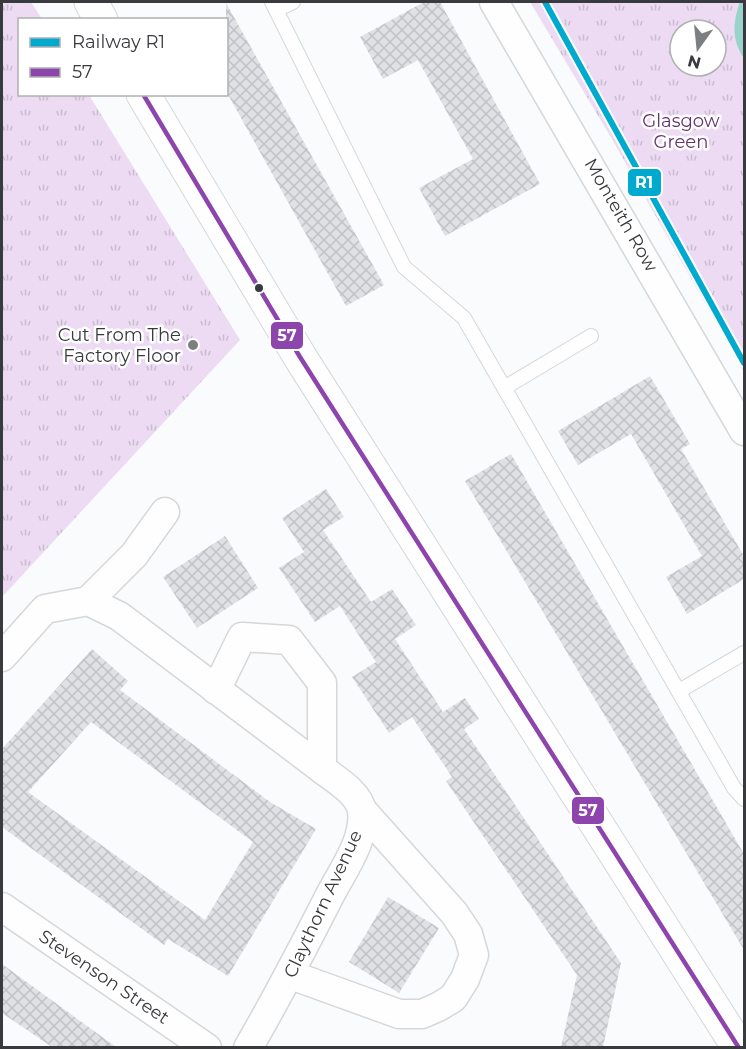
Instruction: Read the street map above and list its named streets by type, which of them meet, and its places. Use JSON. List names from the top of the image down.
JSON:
{
  "streets": {
    "street": ["Monteith Row", "Claythorn Avenue", "Stevenson Street"]
  },
  "parks": ["Glasgow Green"],
  "places": ["Cut From The Factory Floor"],
  "lines": ["rail line R1", "transit line 57"],
  "legend": ["Railway R1", "57"],
  "north": "bottom"
}
